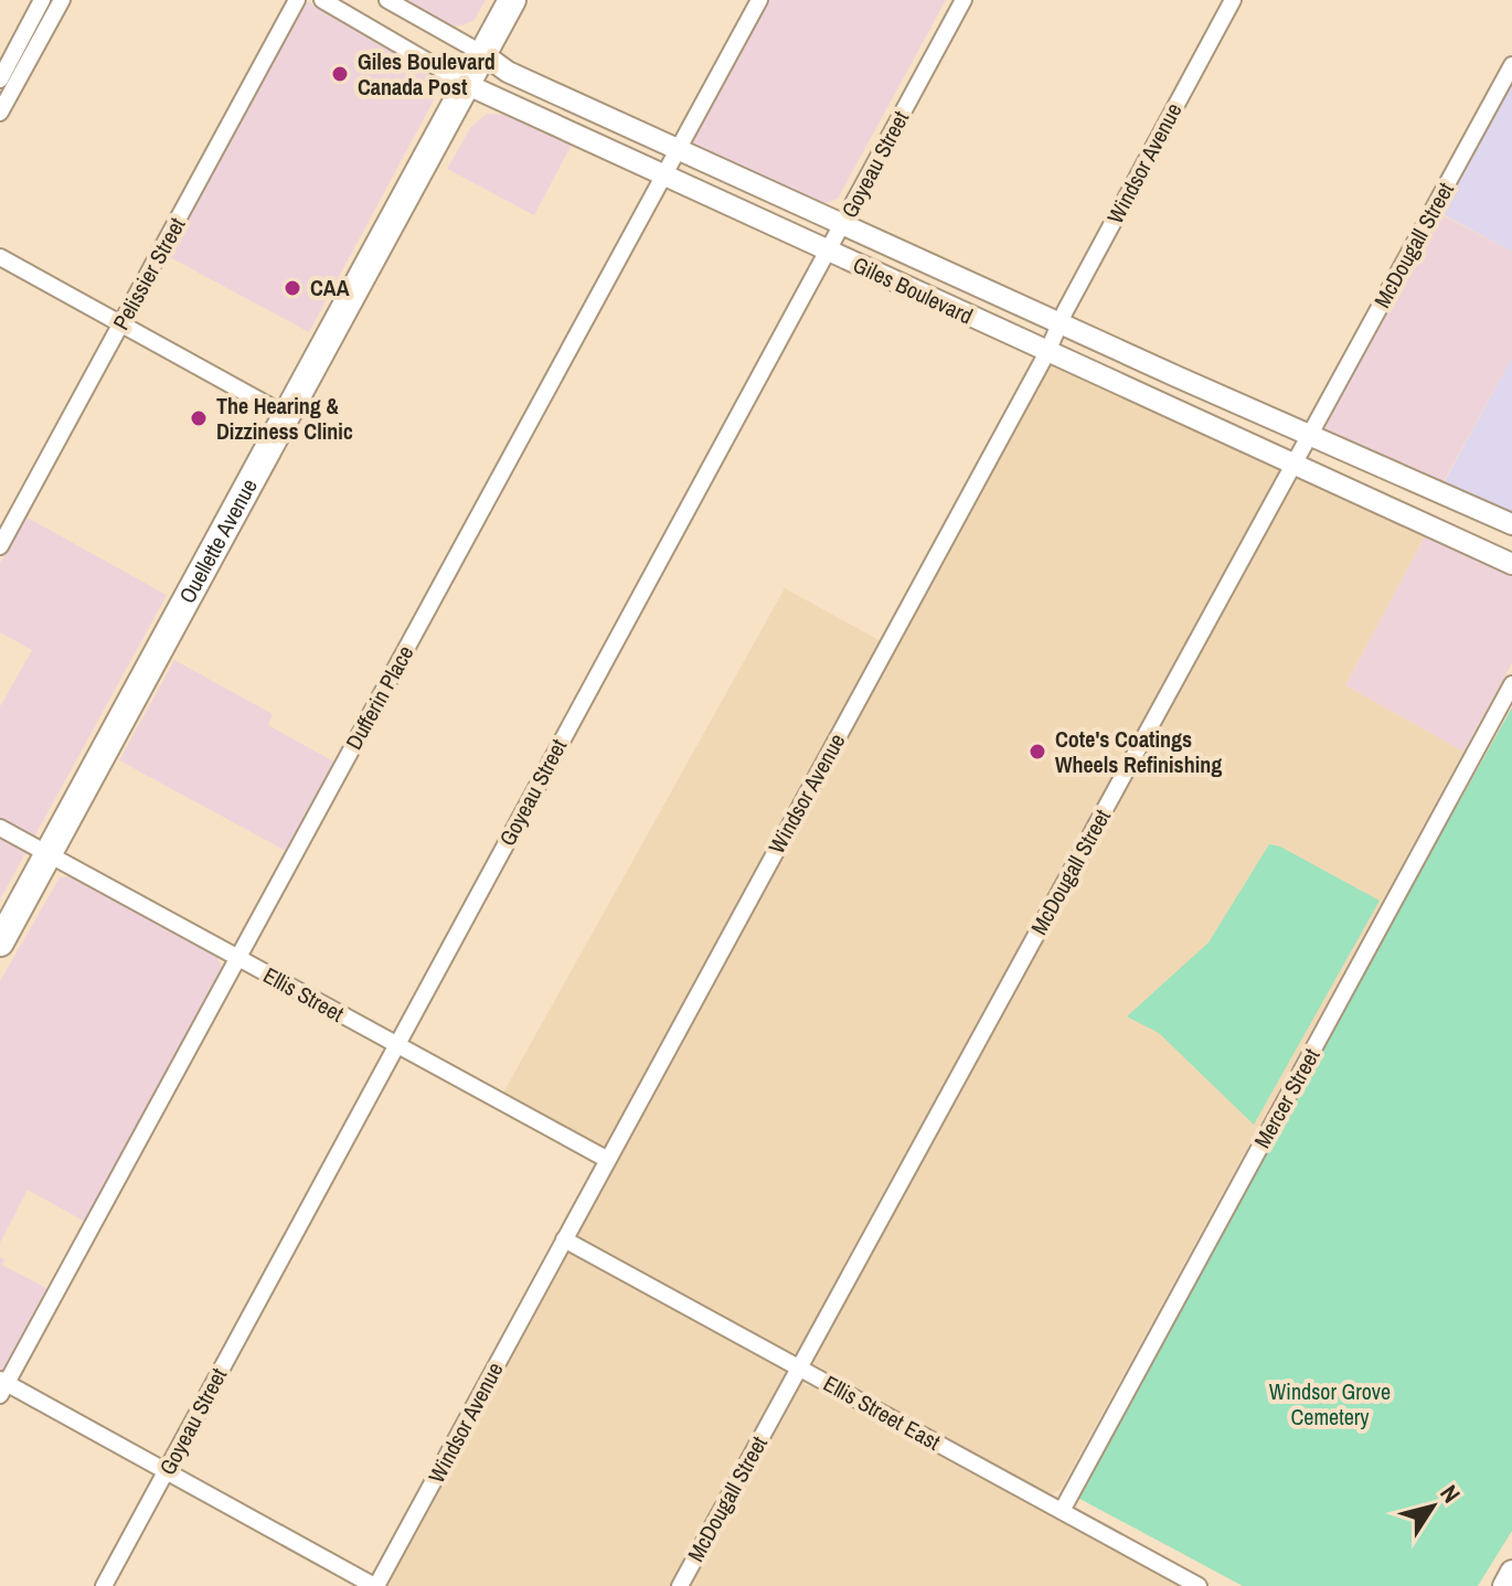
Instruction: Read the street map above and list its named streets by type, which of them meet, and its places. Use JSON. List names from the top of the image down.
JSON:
{
  "streets": {
    "main road": ["Ouellette Avenue"],
    "street": [
      "Windsor Avenue",
      "Goyeau Street",
      "McDougall Street",
      "Pelissier Street",
      "Giles Boulevard",
      "Dufferin Place",
      "Ellis Street",
      "Mercer Street",
      "Ellis Street East"
    ]
  },
  "crossings": [
    ["Windsor Avenue", "Giles Boulevard"],
    ["Windsor Avenue", "Ellis Street"],
    ["Windsor Avenue", "Ellis Street East"],
    ["Goyeau Street", "Giles Boulevard"],
    ["Goyeau Street", "Ellis Street"],
    ["McDougall Street", "Giles Boulevard"],
    ["McDougall Street", "Ellis Street East"],
    ["Giles Boulevard", "Ouellette Avenue"],
    ["Giles Boulevard", "Dufferin Place"],
    ["Ouellette Avenue", "Ellis Street"],
    ["Dufferin Place", "Ellis Street"],
    ["Mercer Street", "Ellis Street East"]
  ],
  "parks": ["Windsor Grove Cemetery"],
  "places": [
    "Giles Boulevard Canada Post",
    "CAA",
    "The Hearing & Dizziness Clinic",
    "Cote's Coatings Wheels Refinishing"
  ],
  "north": "top right"
}
